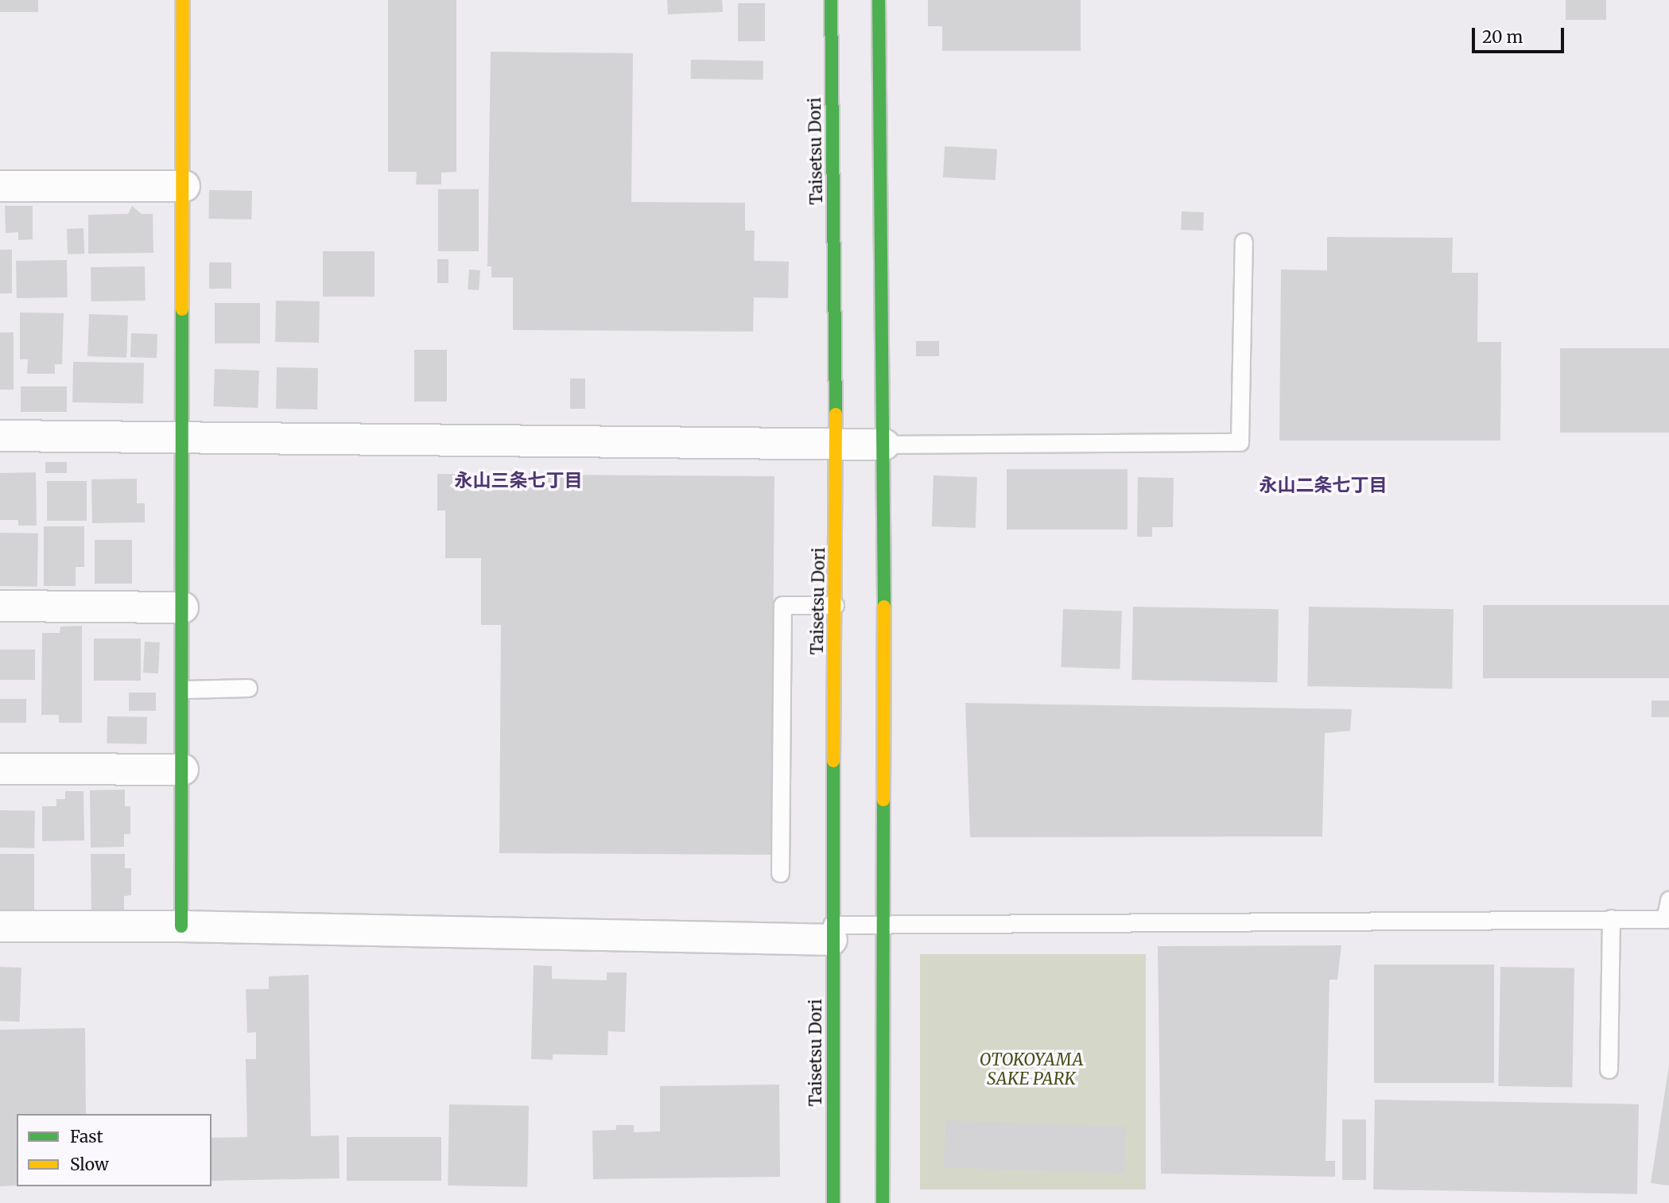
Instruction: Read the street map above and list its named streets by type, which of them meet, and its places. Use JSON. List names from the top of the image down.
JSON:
{
  "streets": {
    "main road": ["Taisetsu Dori"]
  },
  "districts": ["永山三条七丁目", "永山二条七丁目"],
  "parks": ["OTOKOYAMA SAKE PARK"],
  "legend": ["Fast", "Slow"],
  "scale_bar": "20 m"
}
